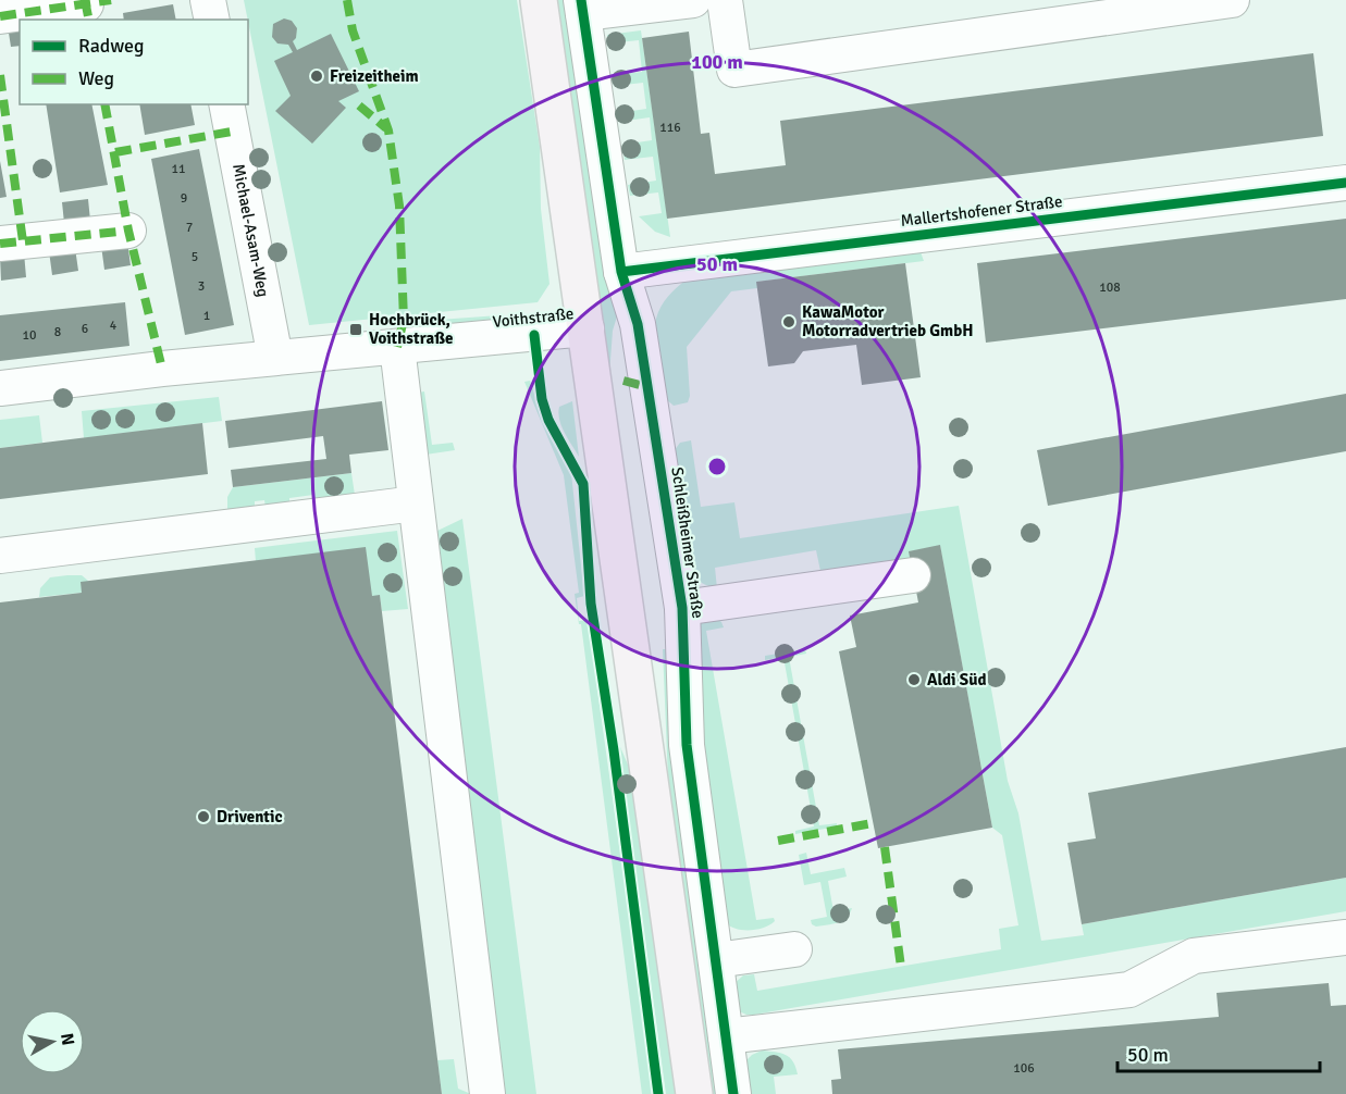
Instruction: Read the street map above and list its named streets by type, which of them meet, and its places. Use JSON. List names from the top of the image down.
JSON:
{
  "streets": {
    "street": [
      "Mallertshofener Straße",
      "Michael-Asam-Weg",
      "Voithstraße",
      "Schleißheimer Straße"
    ]
  },
  "crossings": [
    ["Mallertshofener Straße", "Schleißheimer Straße"],
    ["Michael-Asam-Weg", "Voithstraße"]
  ],
  "places": {
    "other": [
      "Freizeitheim",
      "KawaMotor Motorradvertrieb GmbH",
      "Aldi Süd",
      "Driventic"
    ],
    "transit": ["Hochbrück, Voithstraße"]
  },
  "house_numbers": [
    "116",
    "11",
    "9",
    "7",
    "5",
    "3",
    "108",
    "1",
    "4",
    "6",
    "8",
    "10",
    "106"
  ],
  "legend": ["Radweg", "Weg"],
  "scale_bar": "50 m",
  "north": "right",
  "rings": ["100 m", "50 m"]
}
